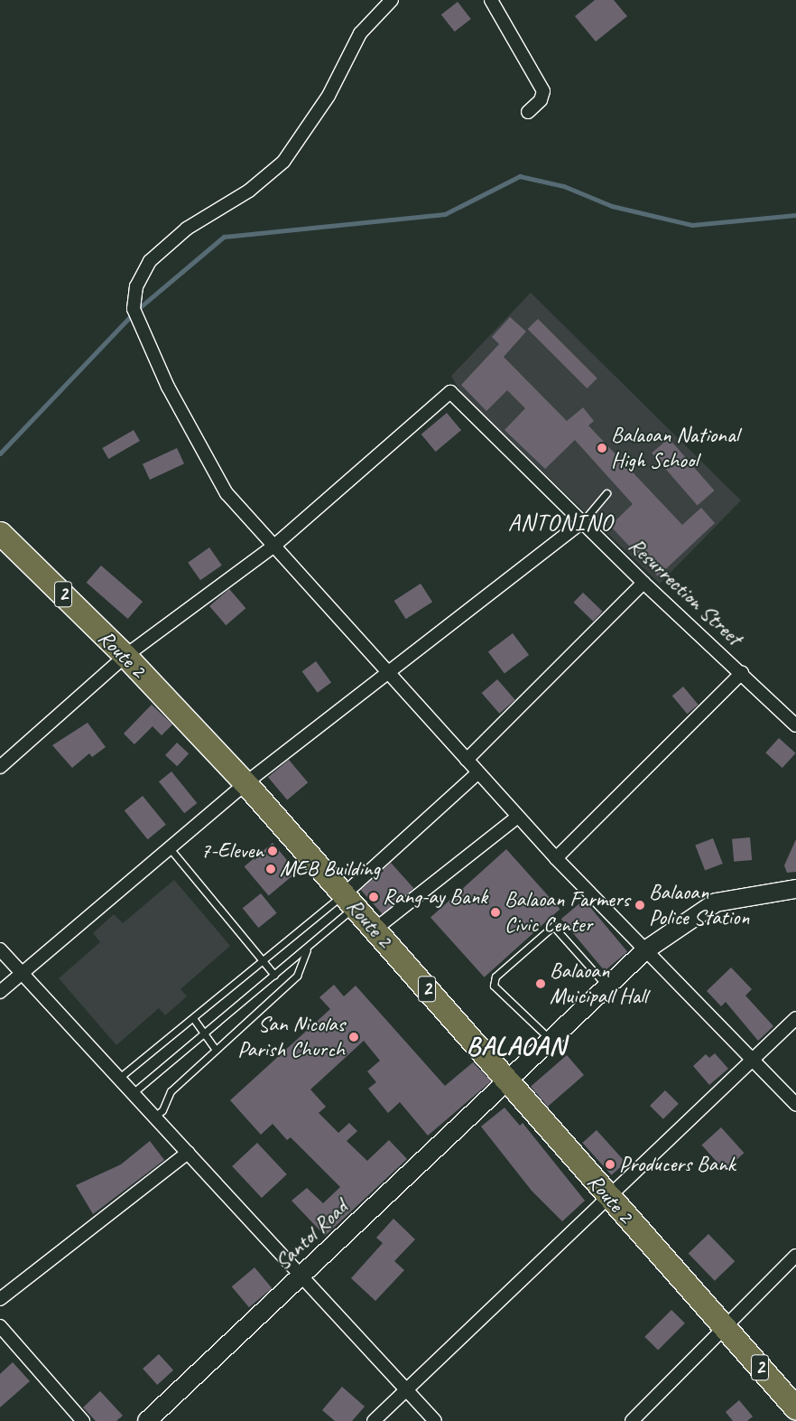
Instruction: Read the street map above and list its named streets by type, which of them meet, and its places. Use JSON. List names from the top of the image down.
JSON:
{
  "streets": {
    "highway": ["2", "Route 2"],
    "main road": ["Santol Road"],
    "street": ["Resurrection Street"]
  },
  "crossings": [
    ["2", "Route 2"],
    ["Route 2", "Santol Road"]
  ],
  "districts": ["ANTONINO", "BALAOAN"],
  "places": [
    "Balaoan National High School",
    "7-Eleven",
    "MEB Building",
    "Rang-ay Bank",
    "Balaoan Police Station",
    "Balaoan Farmers Civic Center",
    "Balaoan Muicipall Hall",
    "San Nicolas Parish Church",
    "Producers Bank"
  ]
}
